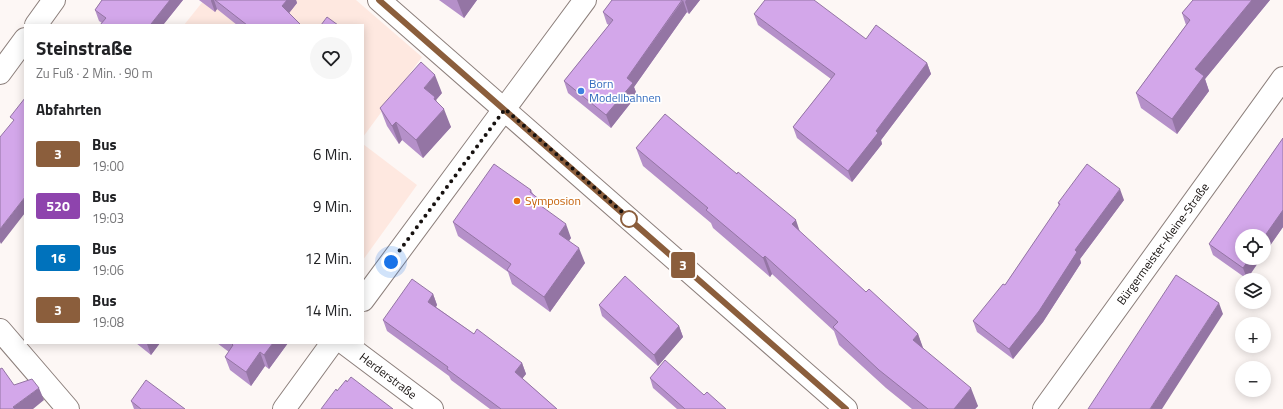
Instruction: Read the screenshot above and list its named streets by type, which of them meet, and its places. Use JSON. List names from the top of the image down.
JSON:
{
  "streets": {
    "street": ["Bürgermeister-Kleine-Straße", "Herderstraße"]
  },
  "places": ["Born Modellbahnen", "Symposion"],
  "lines": ["bus line 3"],
  "page": {
    "on_map": "3",
    "heading": [
      ["Steinstraße", "Zu Fuß · 2 Min. · 90 m"],
      "Abfahrten"
    ],
    "list": [
      {
        "mark": "3",
        "name": "Bus",
        "note": "19:00",
        "value": "6 Min."
      },
      {
        "mark": "520",
        "name": "Bus",
        "note": "19:03",
        "value": "9 Min."
      },
      {
        "mark": "16",
        "name": "Bus",
        "note": "19:06",
        "value": "12 Min."
      },
      {
        "mark": "3",
        "name": "Bus",
        "note": "19:08",
        "value": "14 Min."
      }
    ],
    "map_buttons": ["+", "−"]
  }
}
